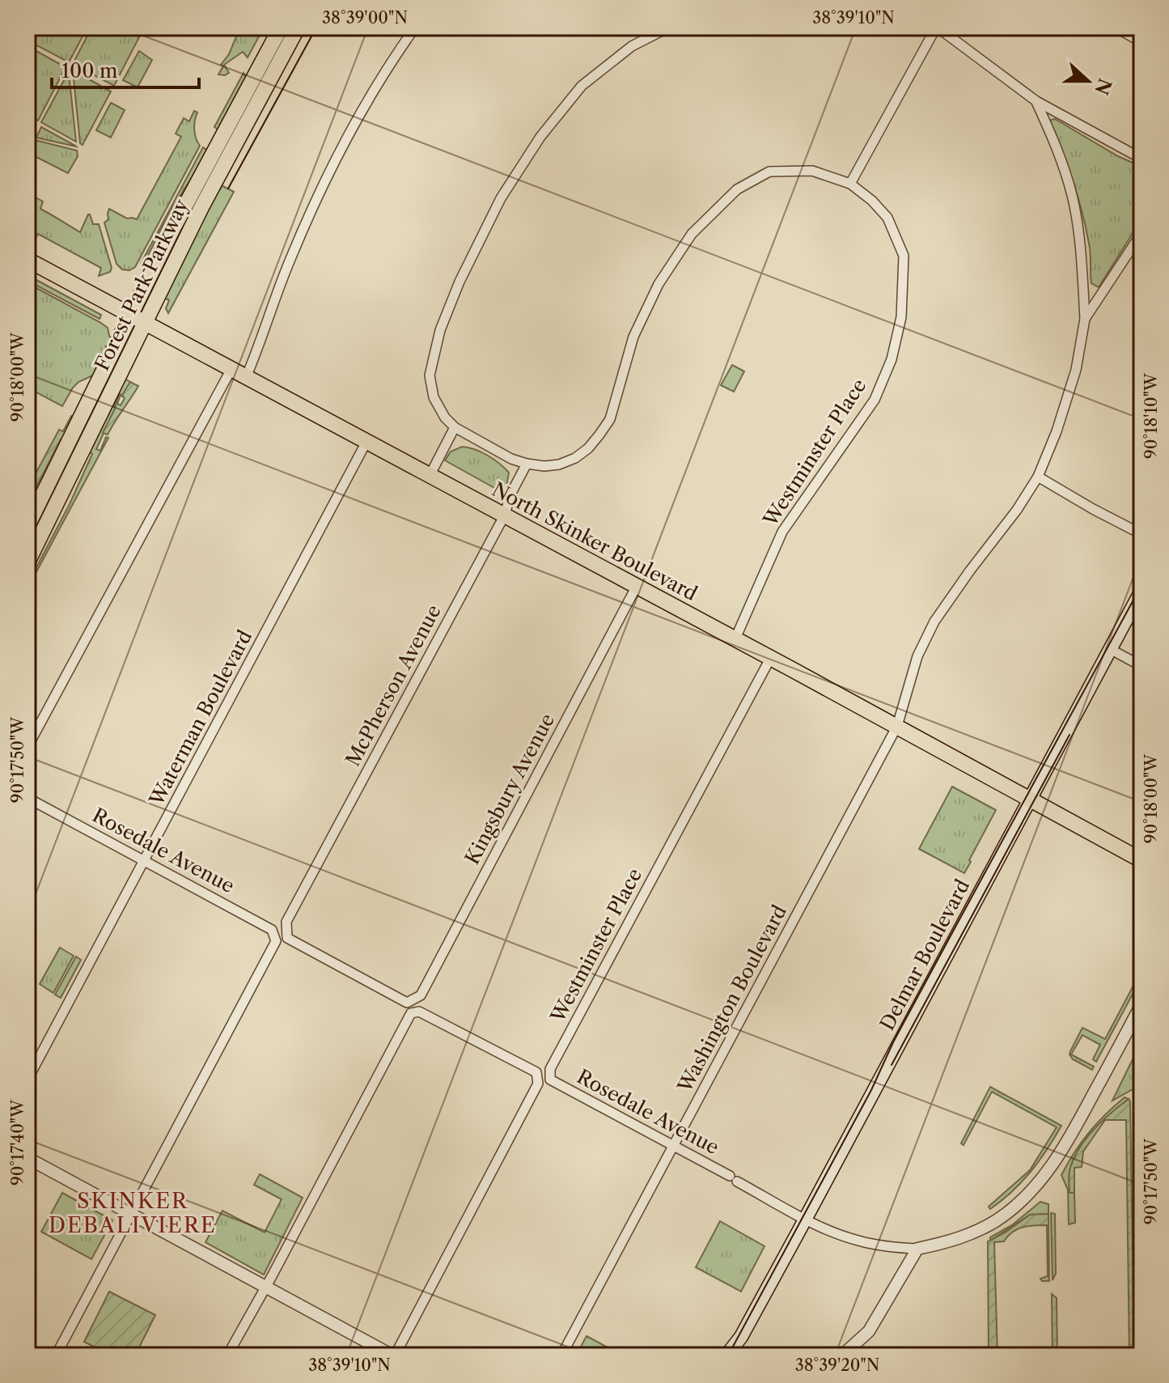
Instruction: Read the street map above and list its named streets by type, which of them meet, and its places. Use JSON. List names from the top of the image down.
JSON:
{
  "streets": {
    "main road": ["Forest Park Parkway", "North Skinker Boulevard", "Delmar Boulevard"],
    "street": [
      "Westminster Place",
      "McPherson Avenue",
      "Waterman Boulevard",
      "Kingsbury Avenue",
      "Rosedale Avenue",
      "Washington Boulevard"
    ]
  },
  "crossings": [
    ["Forest Park Parkway", "North Skinker Boulevard"],
    ["Westminster Place", "North Skinker Boulevard"],
    ["Westminster Place", "Rosedale Avenue"],
    ["North Skinker Boulevard", "McPherson Avenue"],
    ["North Skinker Boulevard", "Waterman Boulevard"],
    ["North Skinker Boulevard", "Kingsbury Avenue"],
    ["North Skinker Boulevard", "Delmar Boulevard"],
    ["North Skinker Boulevard", "Washington Boulevard"],
    ["McPherson Avenue", "Kingsbury Avenue"],
    ["Waterman Boulevard", "Rosedale Avenue"],
    ["Rosedale Avenue", "Delmar Boulevard"],
    ["Rosedale Avenue", "Washington Boulevard"]
  ],
  "districts": ["SKINKER DEBALIVIERE"],
  "scale_bar": "100 m",
  "north": "right",
  "coordinates": [
    "38°39'00\"N",
    "38°39'10\"N",
    "90°18'00\"W",
    "90°18'10\"W",
    "90°17'50\"W",
    "90°17'40\"W",
    "38°39'20\"N"
  ]
}
